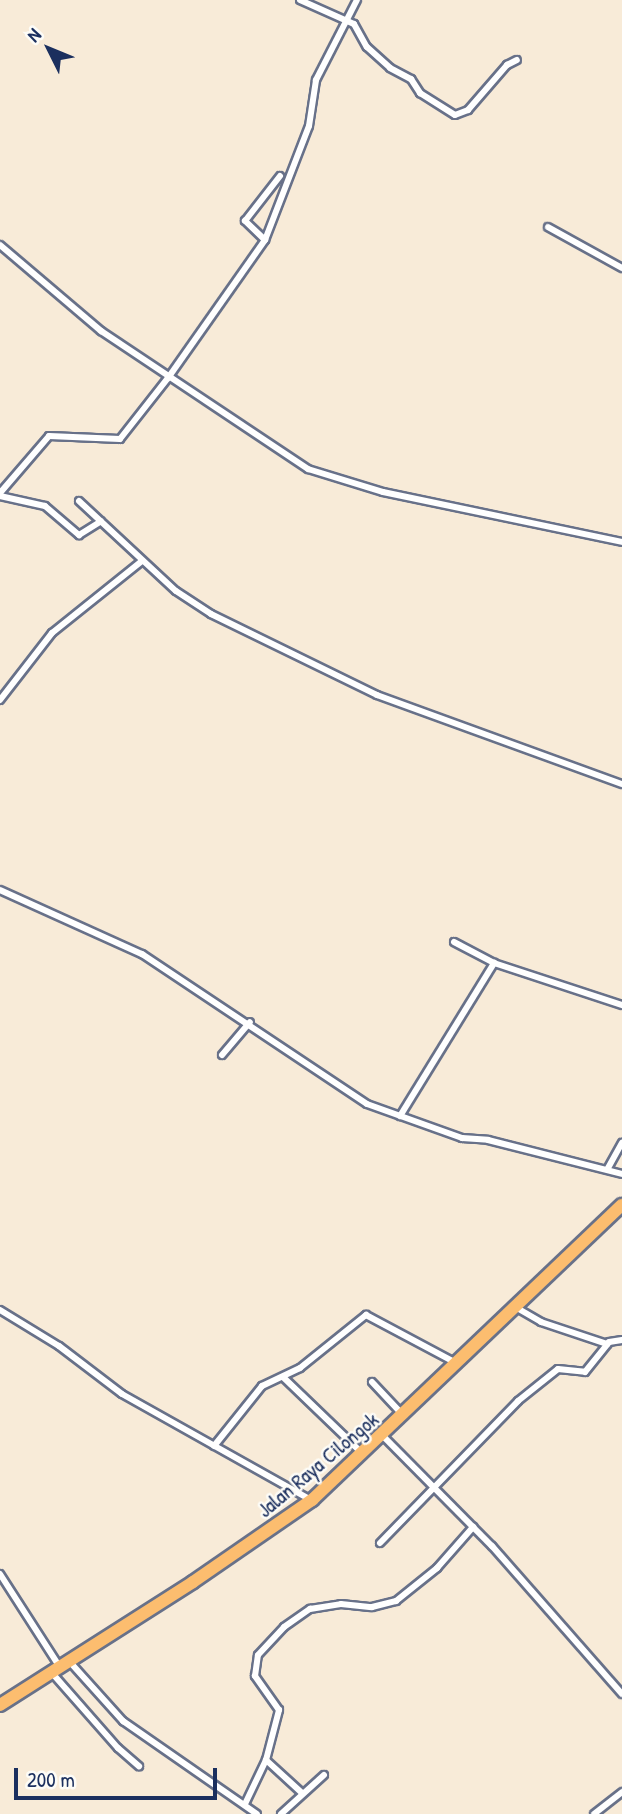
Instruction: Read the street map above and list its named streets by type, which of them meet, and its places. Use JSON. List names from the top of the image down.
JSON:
{
  "streets": {
    "highway": ["Jalan Raya Cilongok"]
  },
  "scale_bar": "200 m",
  "north": "top left"
}
